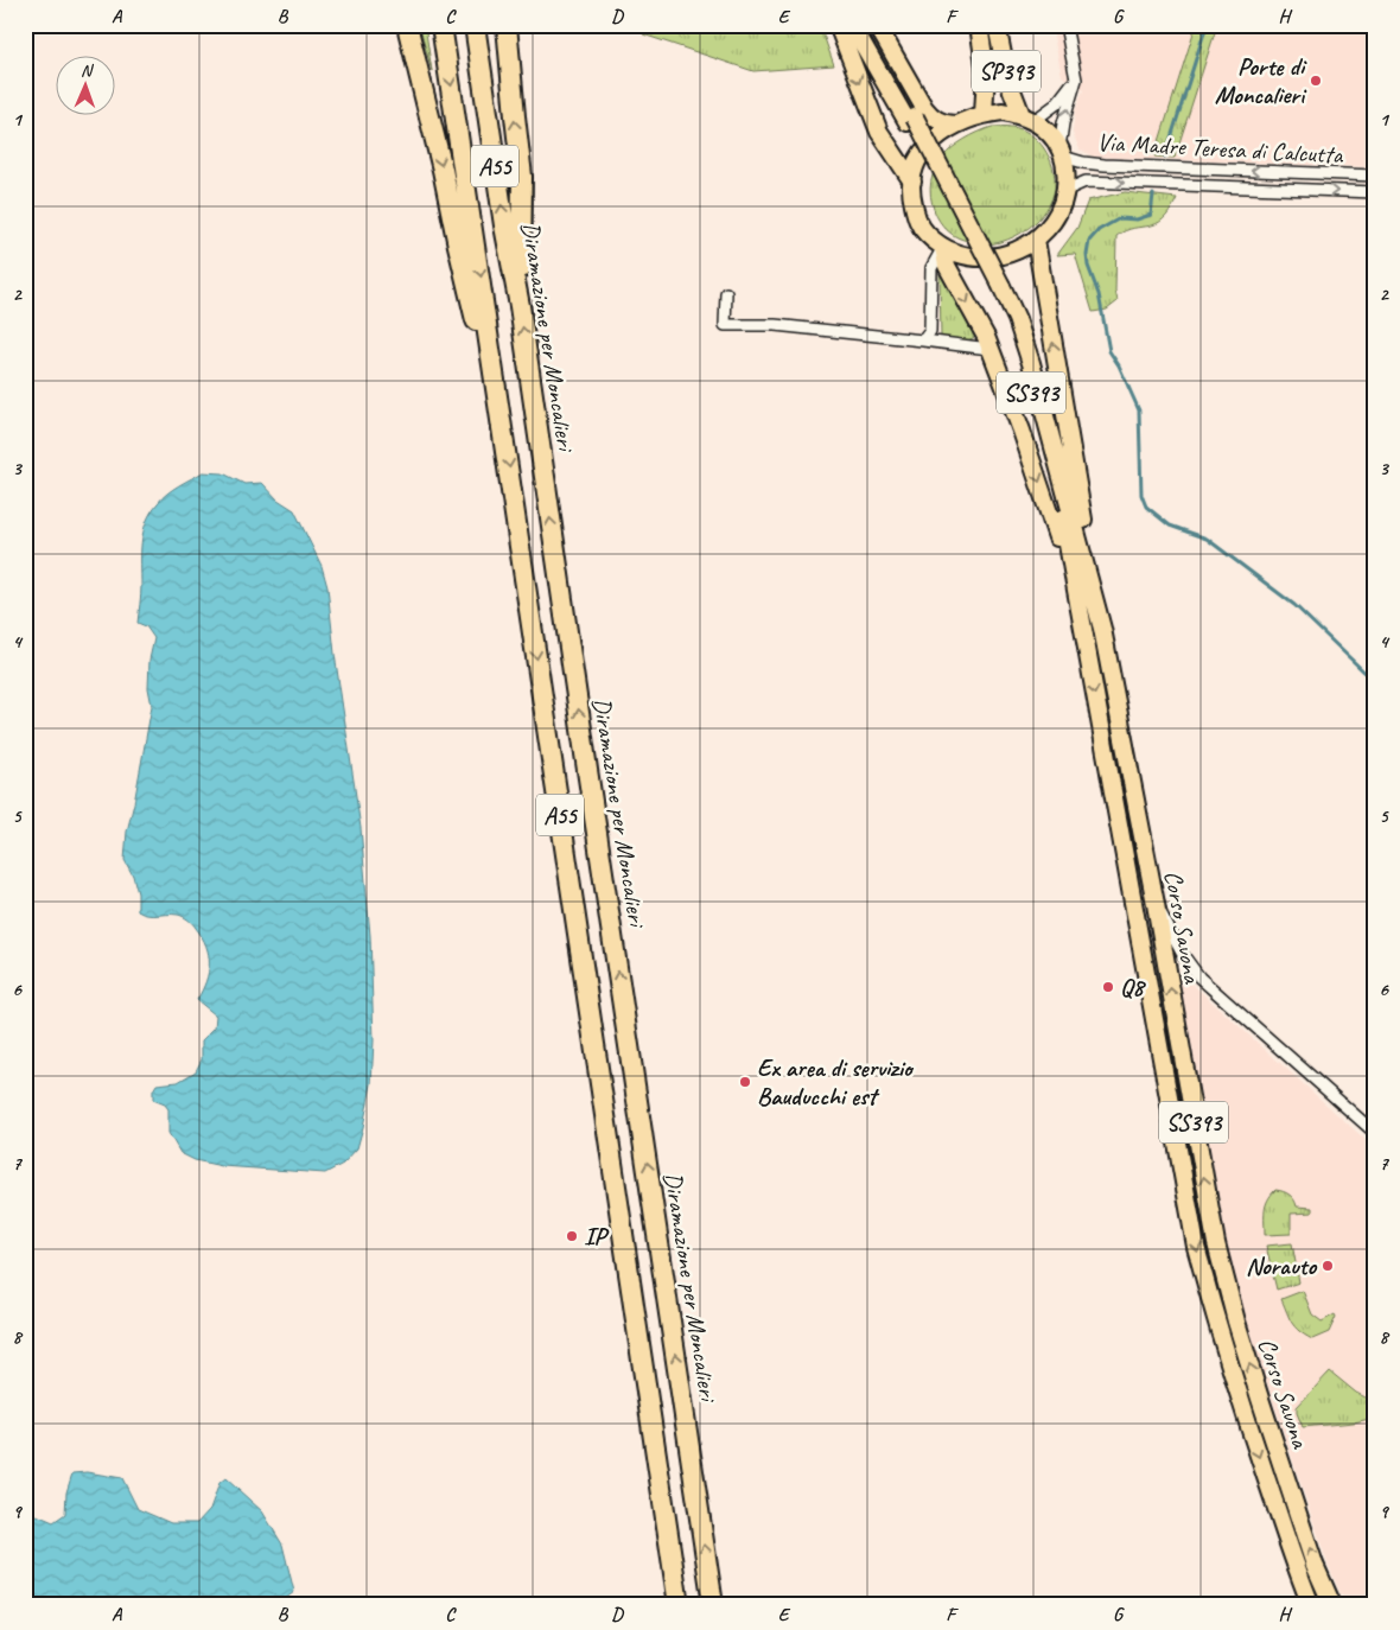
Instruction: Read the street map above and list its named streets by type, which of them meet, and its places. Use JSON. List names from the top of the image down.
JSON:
{
  "streets": {
    "highway": ["A55", "Diramazione per Moncalieri"],
    "main road": ["SP393", "SS393", "Corso Savona"],
    "street": ["Via Madre Teresa di Calcutta"]
  },
  "crossings": [
    ["SP393", "Via Madre Teresa di Calcutta"]
  ],
  "places": [
    "Porte di Moncalieri",
    "Q8",
    "Ex area di servizio Bauducchi est",
    "IP",
    "Norauto"
  ],
  "north": "top",
  "grid": {
    "columns": [
      "A",
      "B",
      "C",
      "D",
      "E",
      "F",
      "G",
      "H"
    ],
    "rows": [
      "1",
      "2",
      "3",
      "4",
      "5",
      "6",
      "7",
      "8",
      "9"
    ]
  }
}
